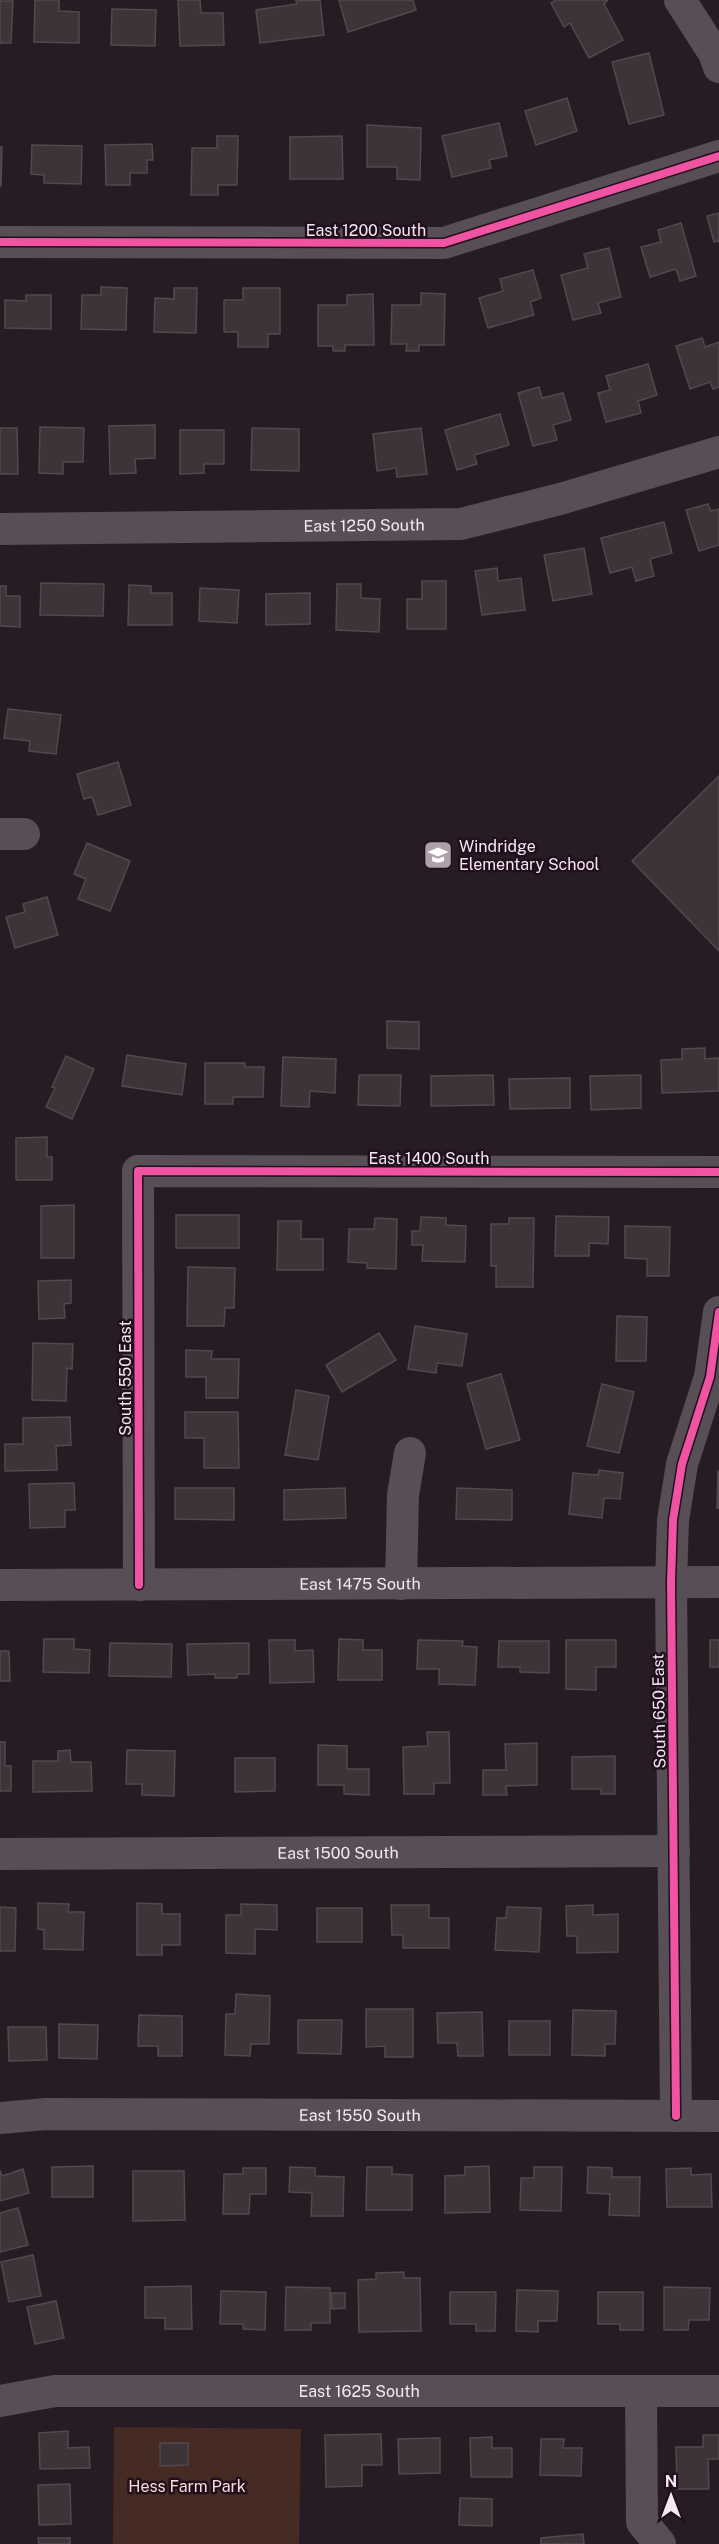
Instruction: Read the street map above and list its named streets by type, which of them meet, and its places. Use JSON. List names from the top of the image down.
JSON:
{
  "streets": {
    "street": [
      "East 1200 South",
      "East 1250 South",
      "East 1400 South",
      "South 550 East",
      "East 1475 South",
      "South 650 East",
      "East 1500 South",
      "East 1550 South",
      "East 1625 South"
    ]
  },
  "crossings": [
    ["East 1400 South", "South 550 East"],
    ["South 550 East", "East 1475 South"],
    ["East 1475 South", "South 650 East"],
    ["South 650 East", "East 1500 South"],
    ["South 650 East", "East 1550 South"]
  ],
  "parks": ["Hess Farm Park"],
  "places": {
    "school or university": ["Windridge Elementary School"]
  },
  "north": "top"
}
